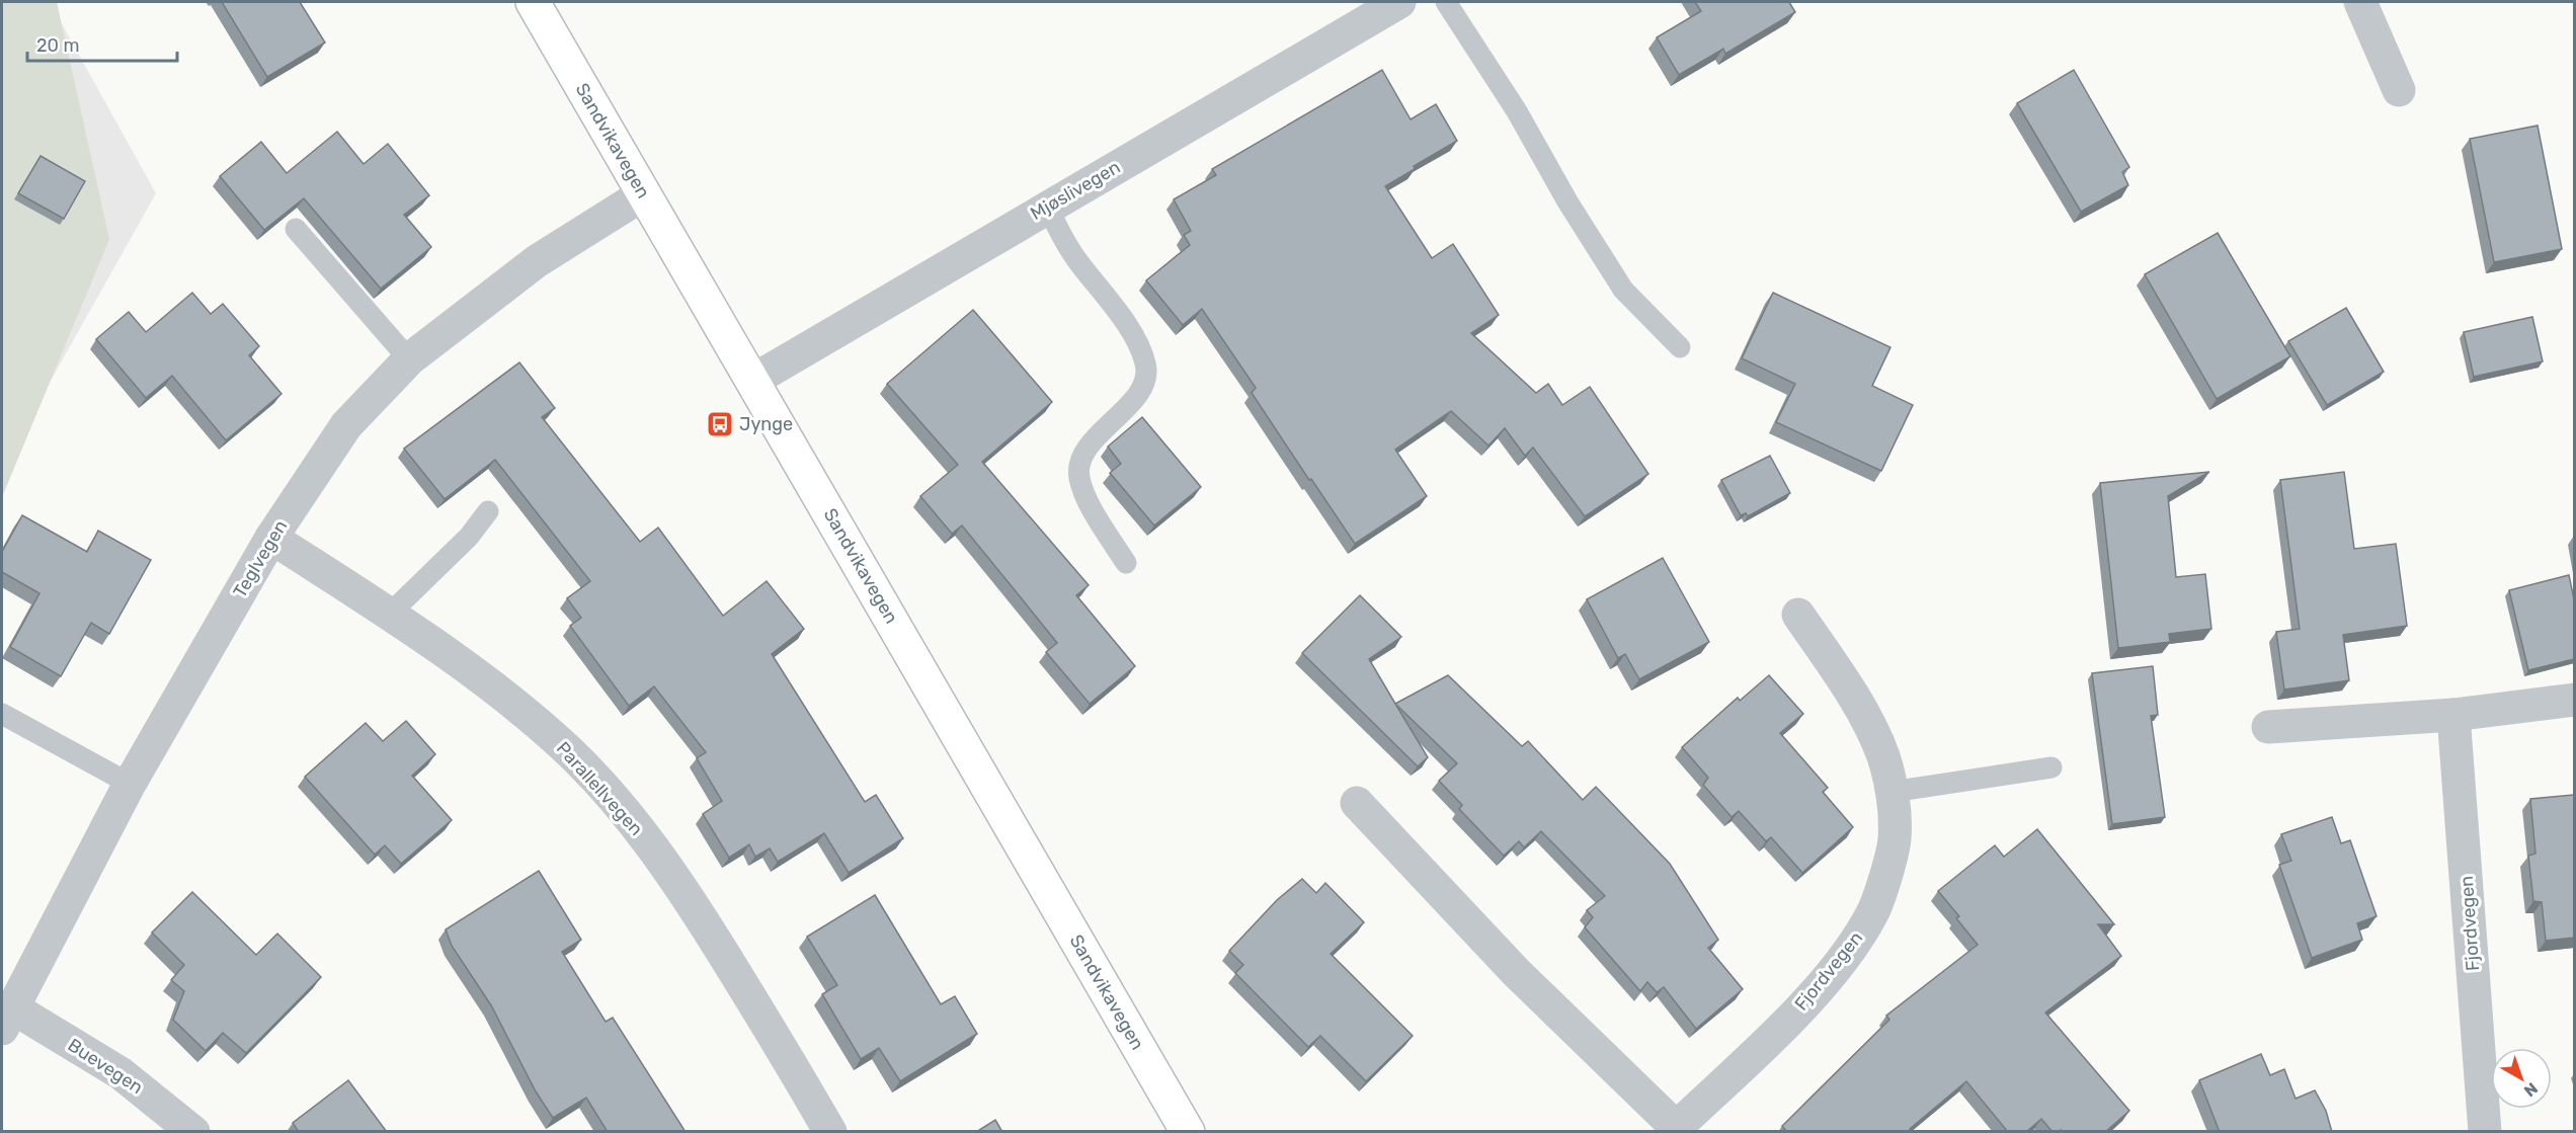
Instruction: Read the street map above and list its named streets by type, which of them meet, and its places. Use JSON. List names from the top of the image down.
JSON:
{
  "streets": {
    "main road": ["Sandvikavegen"],
    "street": [
      "Mjøslivegen",
      "Teglvegen",
      "Parallellvegen",
      "Fjordvegen",
      "Buevegen"
    ]
  },
  "crossings": [
    ["Sandvikavegen", "Mjøslivegen"],
    ["Sandvikavegen", "Teglvegen"],
    ["Teglvegen", "Parallellvegen"],
    ["Teglvegen", "Buevegen"]
  ],
  "places": {
    "bus stop": ["Jynge"]
  },
  "scale_bar": "20 m",
  "north": "bottom right"
}
